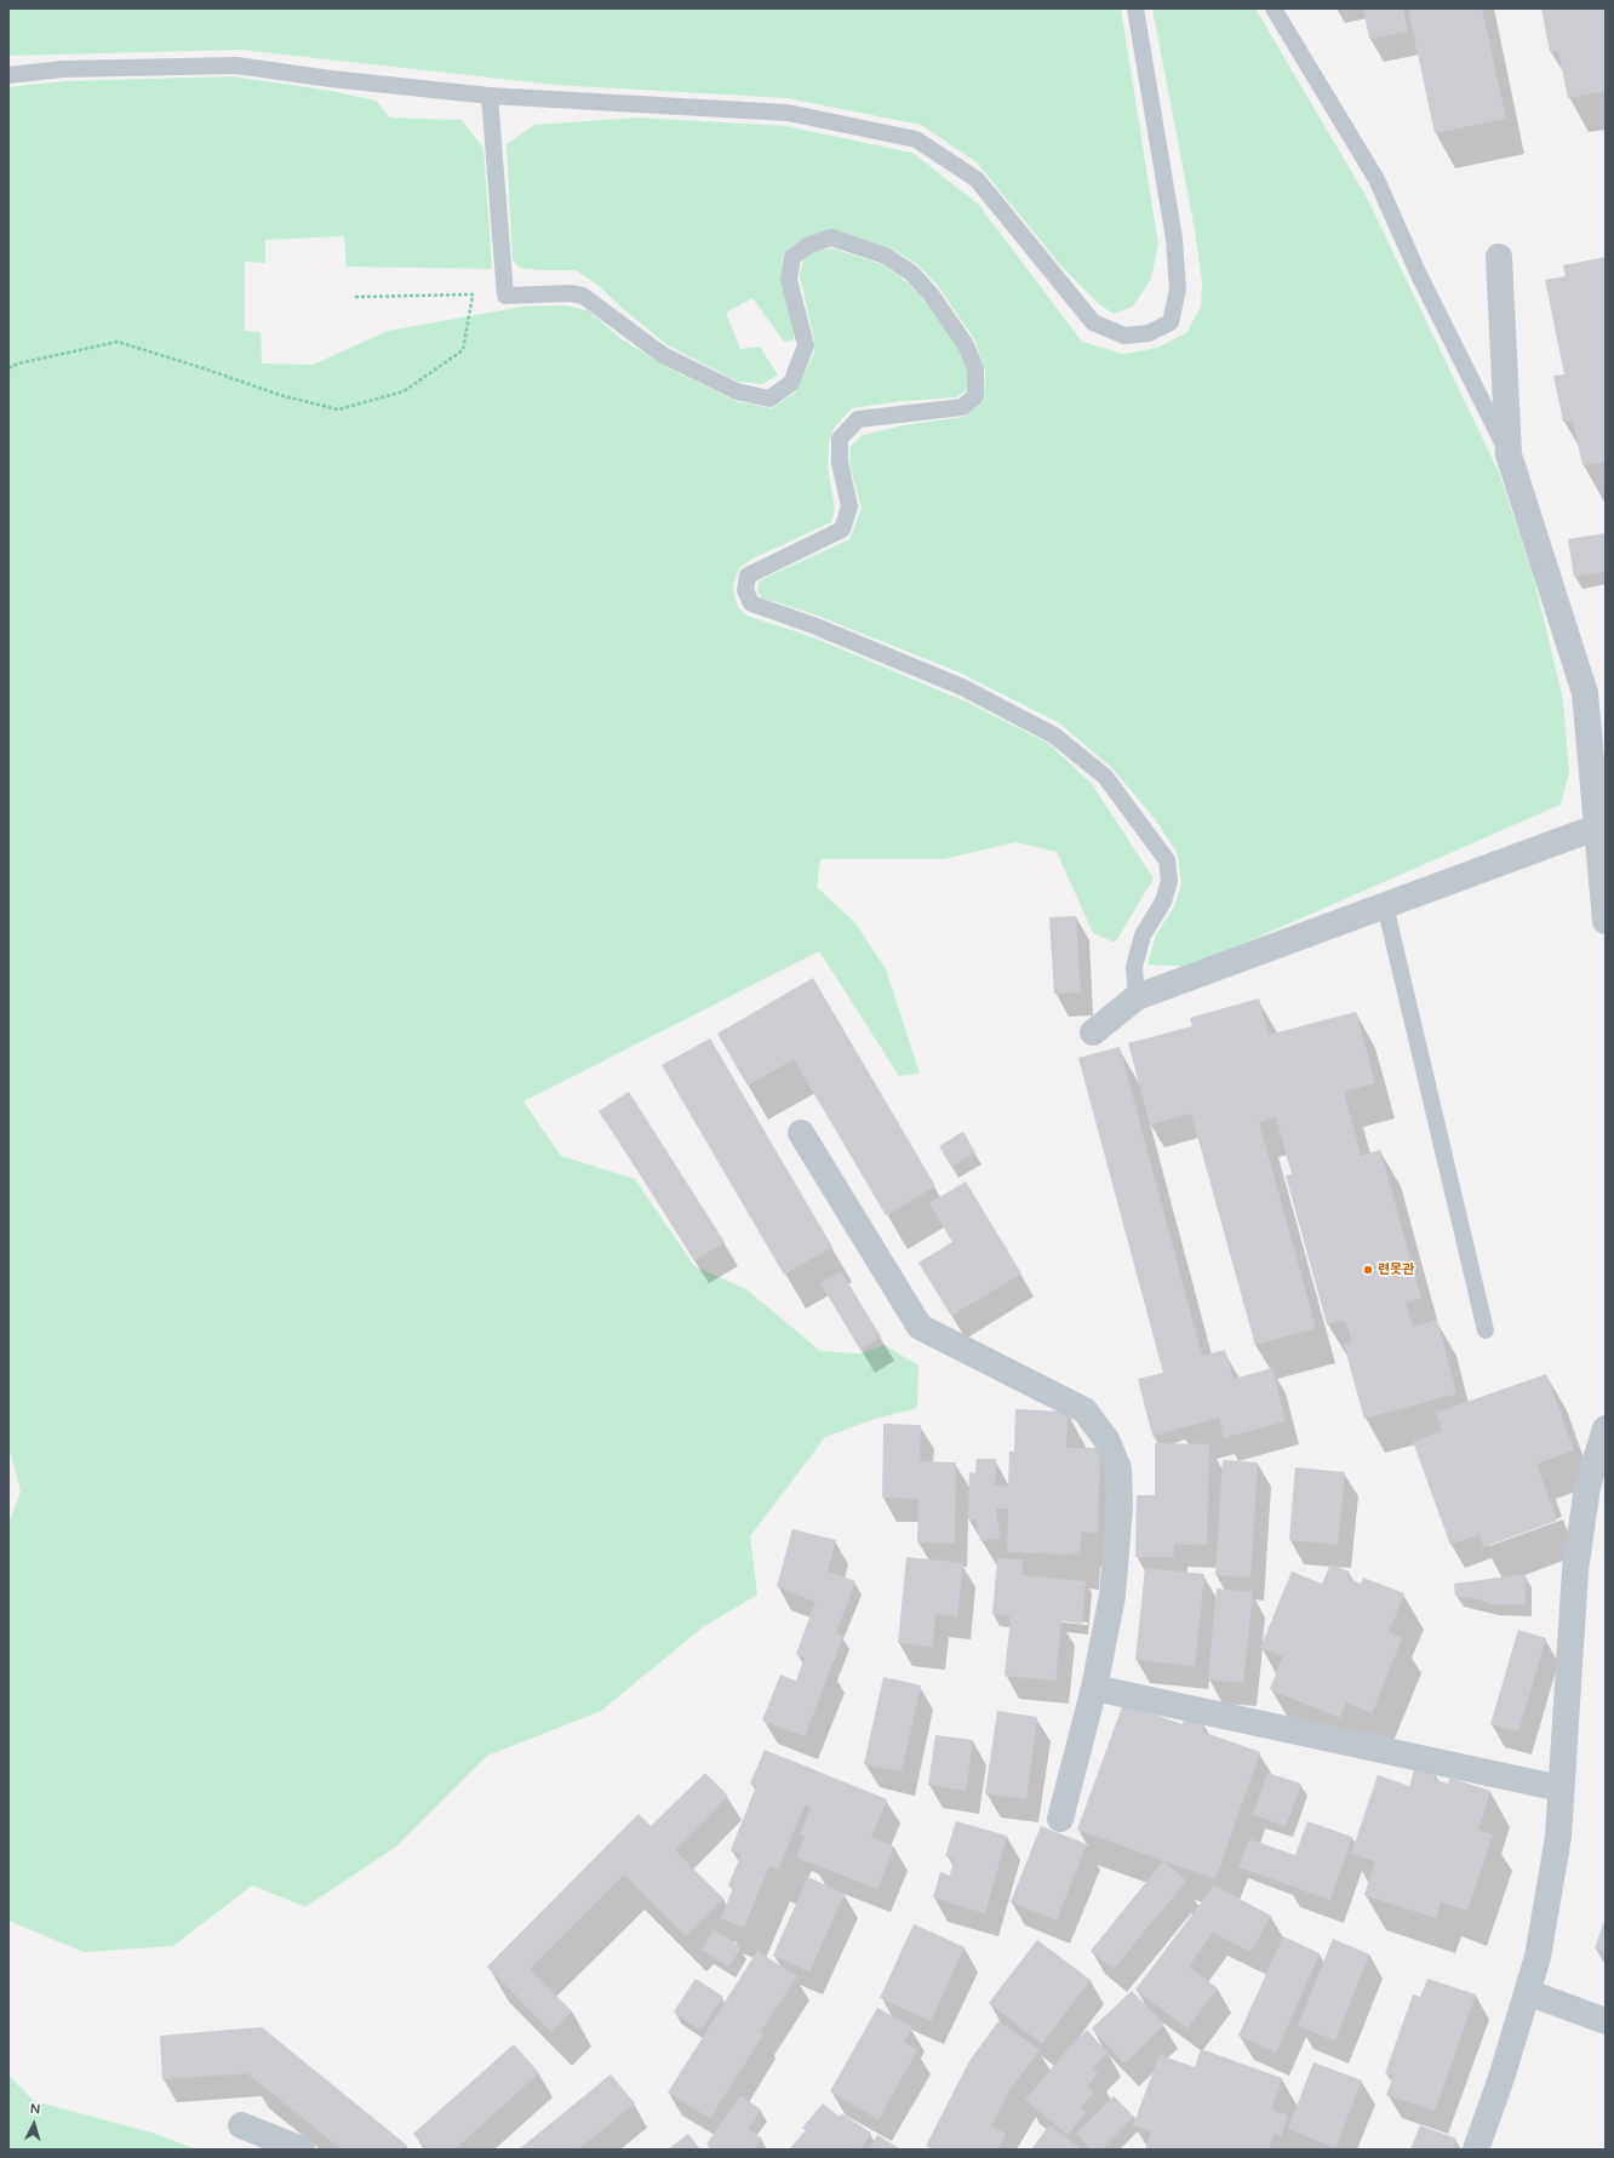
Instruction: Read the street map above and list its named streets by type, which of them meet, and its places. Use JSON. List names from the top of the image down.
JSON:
{
  "places": ["련못관"],
  "north": "top"
}
